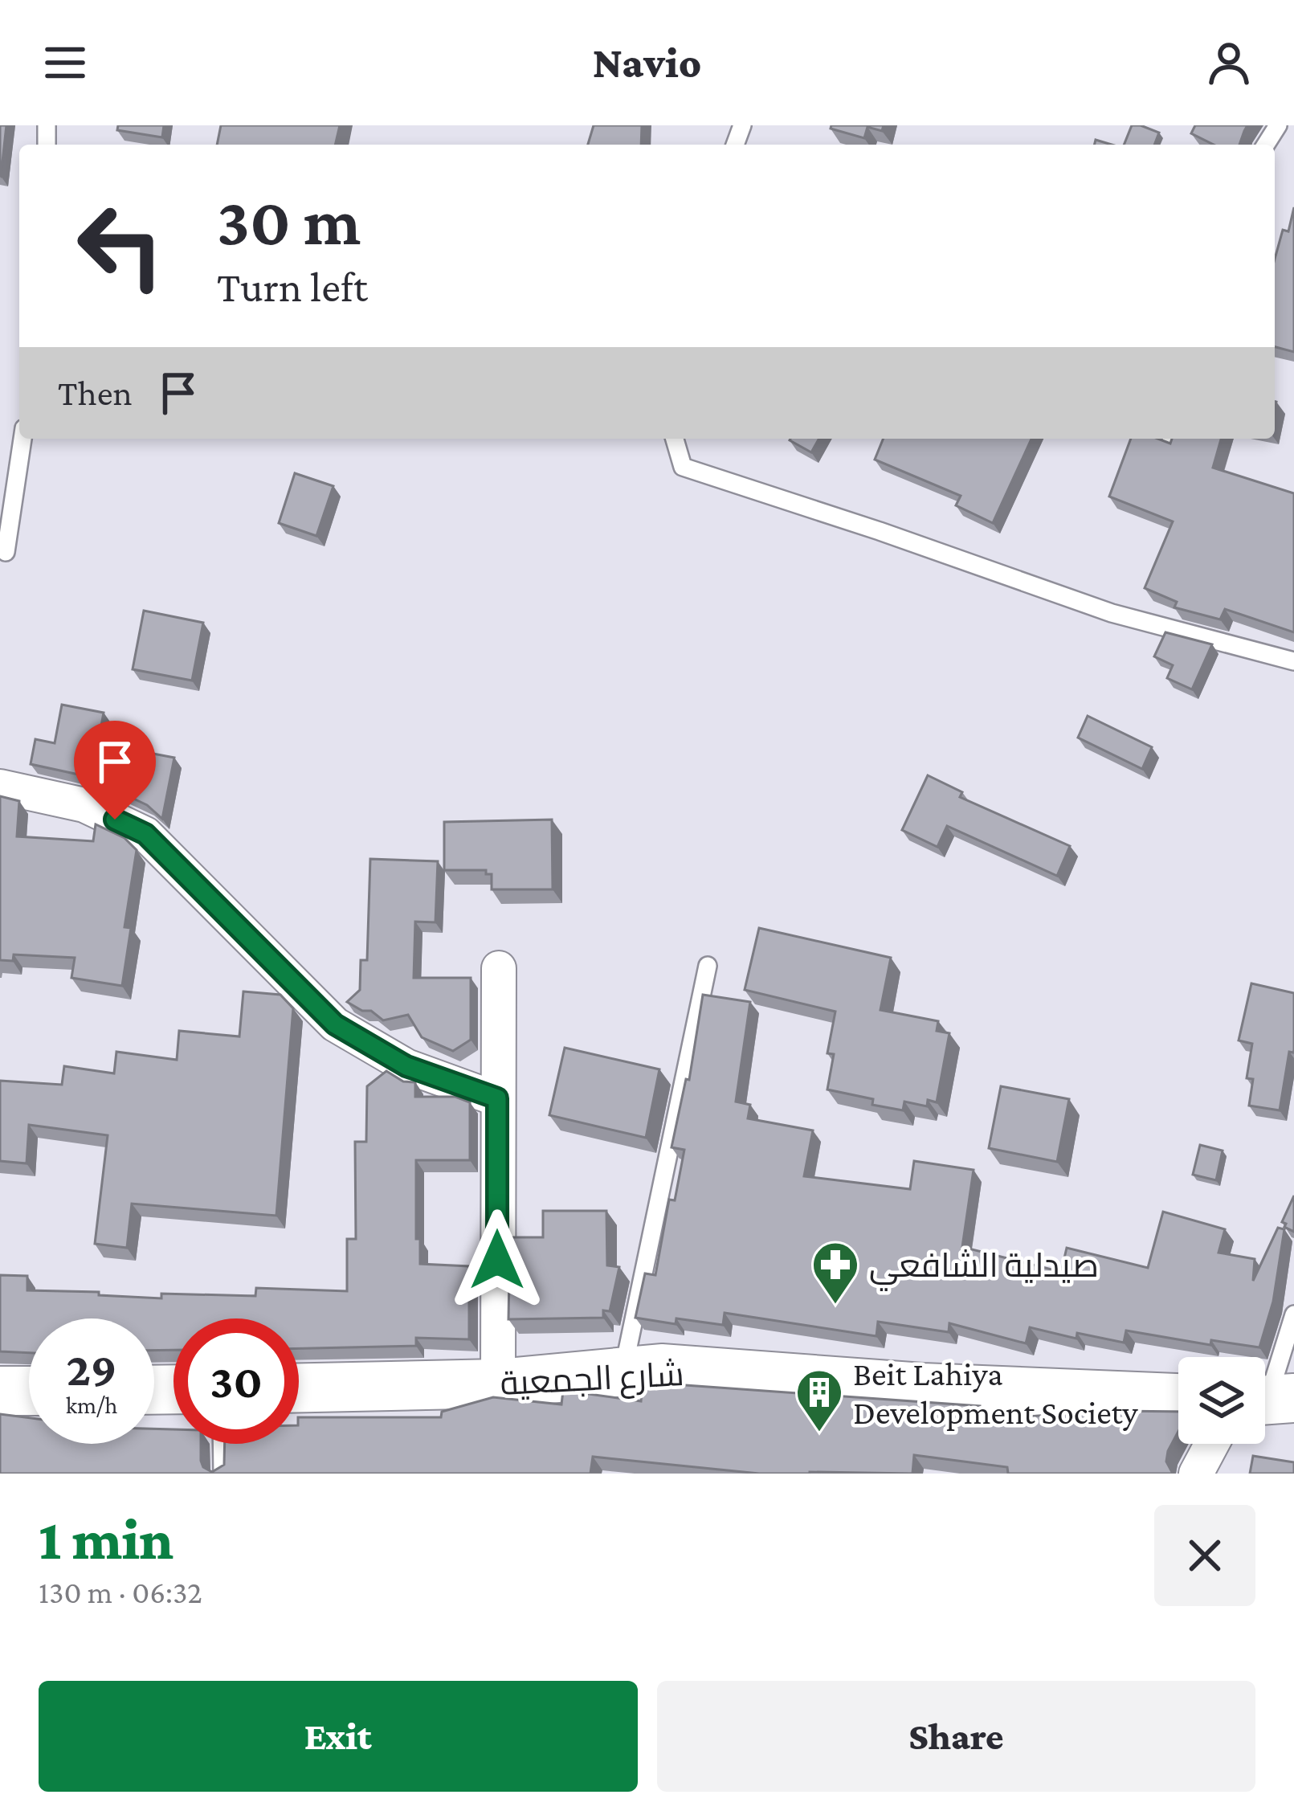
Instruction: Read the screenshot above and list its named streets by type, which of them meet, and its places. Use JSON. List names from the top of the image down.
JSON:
{
  "streets": {
    "street": ["شارع الجمعية"]
  },
  "places": {
    "pharmacy": ["صيدلية الشافعي"],
    "building": ["Beit Lahiya Development Society"]
  },
  "page": {
    "header": "Navio",
    "turn": ["30 m", "Turn left"],
    "then": "Then",
    "speed": "29 km/h",
    "limit": "30",
    "heading": ["1 min", "130 m · 06:32"],
    "buttons": ["Exit", "Share"]
  }
}
